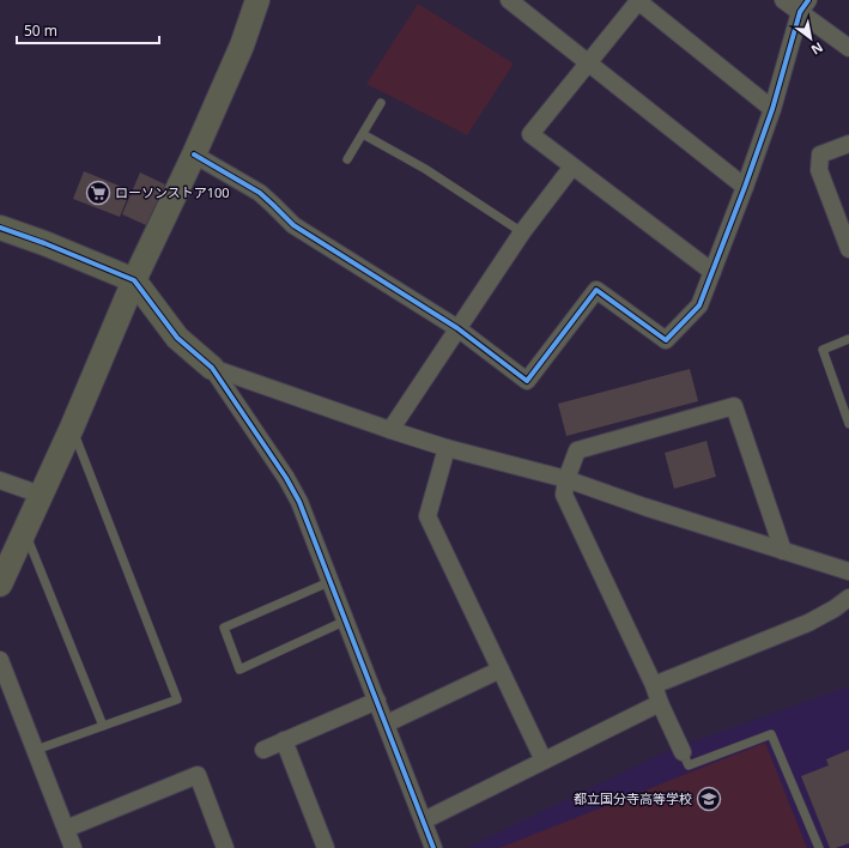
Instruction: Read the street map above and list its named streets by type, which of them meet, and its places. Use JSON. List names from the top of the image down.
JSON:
{
  "places": {
    "supermarket": ["ローソンストア100"],
    "school or university": ["都立国分寺高等学校"]
  },
  "scale_bar": "50 m",
  "north": "bottom right"
}
